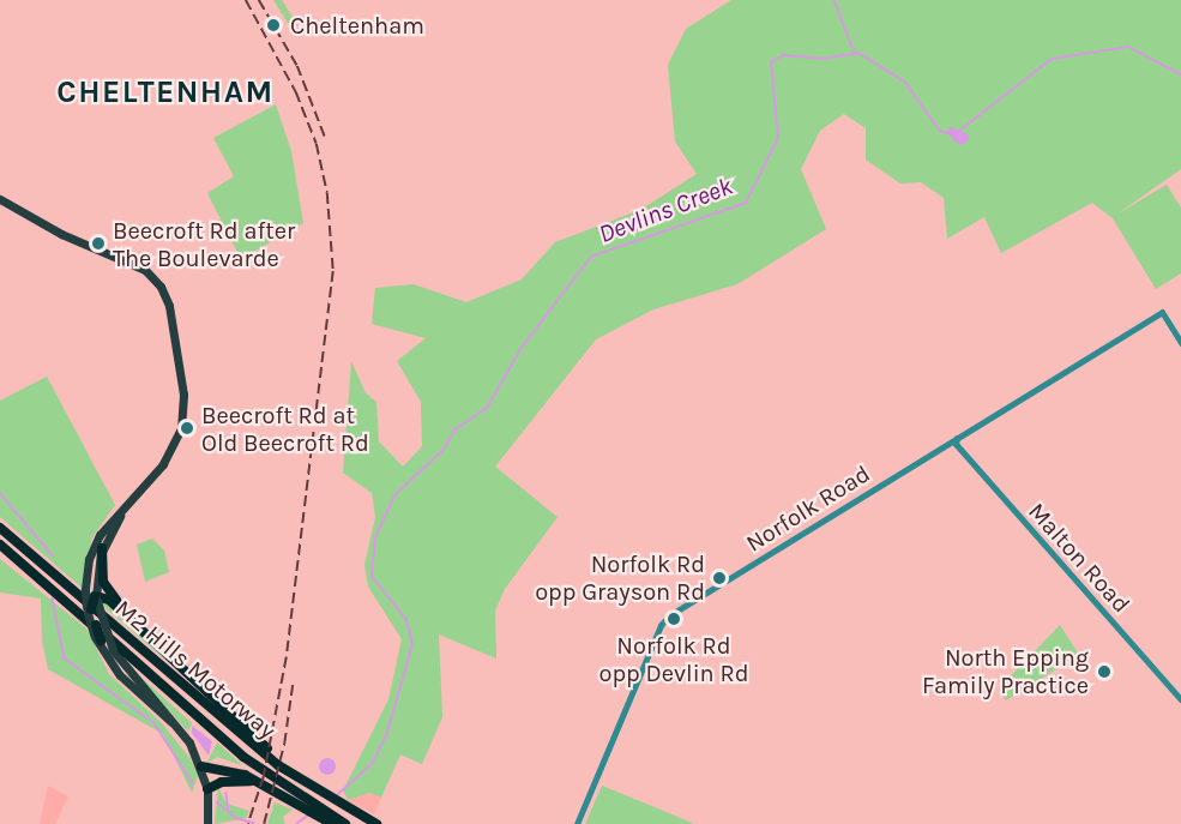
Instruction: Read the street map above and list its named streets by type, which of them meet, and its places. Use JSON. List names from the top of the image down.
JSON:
{
  "streets": {
    "highway": ["M2 Hills Motorway"],
    "street": ["Norfolk Road", "Malton Road"]
  },
  "crossings": [
    ["Norfolk Road", "Malton Road"]
  ],
  "districts": ["CHELTENHAM"],
  "water": ["Devlins Creek"],
  "places": [
    "Cheltenham",
    "Beecroft Rd after The Boulevarde",
    "Beecroft Rd at Old Beecroft Rd",
    "Norfolk Rd opp Grayson Rd",
    "Norfolk Rd opp Devlin Rd",
    "North Epping Family Practice"
  ]
}
